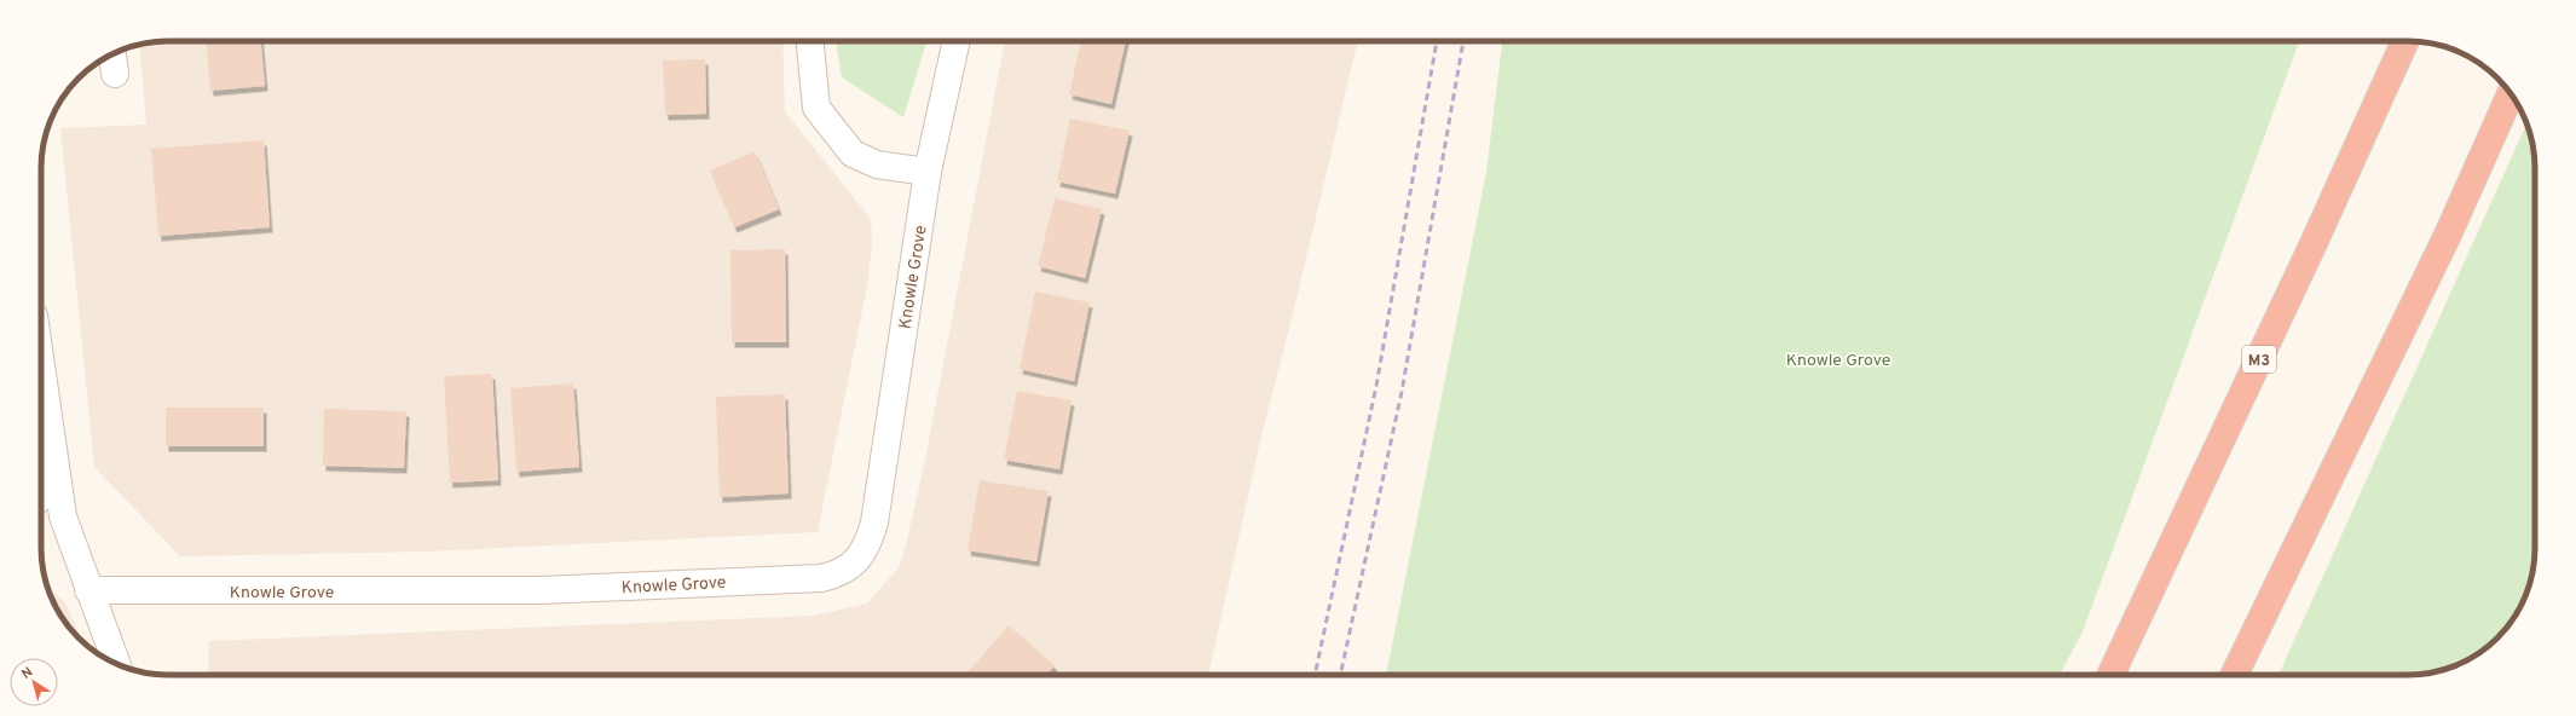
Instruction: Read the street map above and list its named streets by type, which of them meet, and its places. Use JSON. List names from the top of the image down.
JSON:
{
  "streets": {
    "highway": ["M3"],
    "street": ["Knowle Grove"]
  },
  "parks": ["Knowle Grove"],
  "north": "top left"
}
